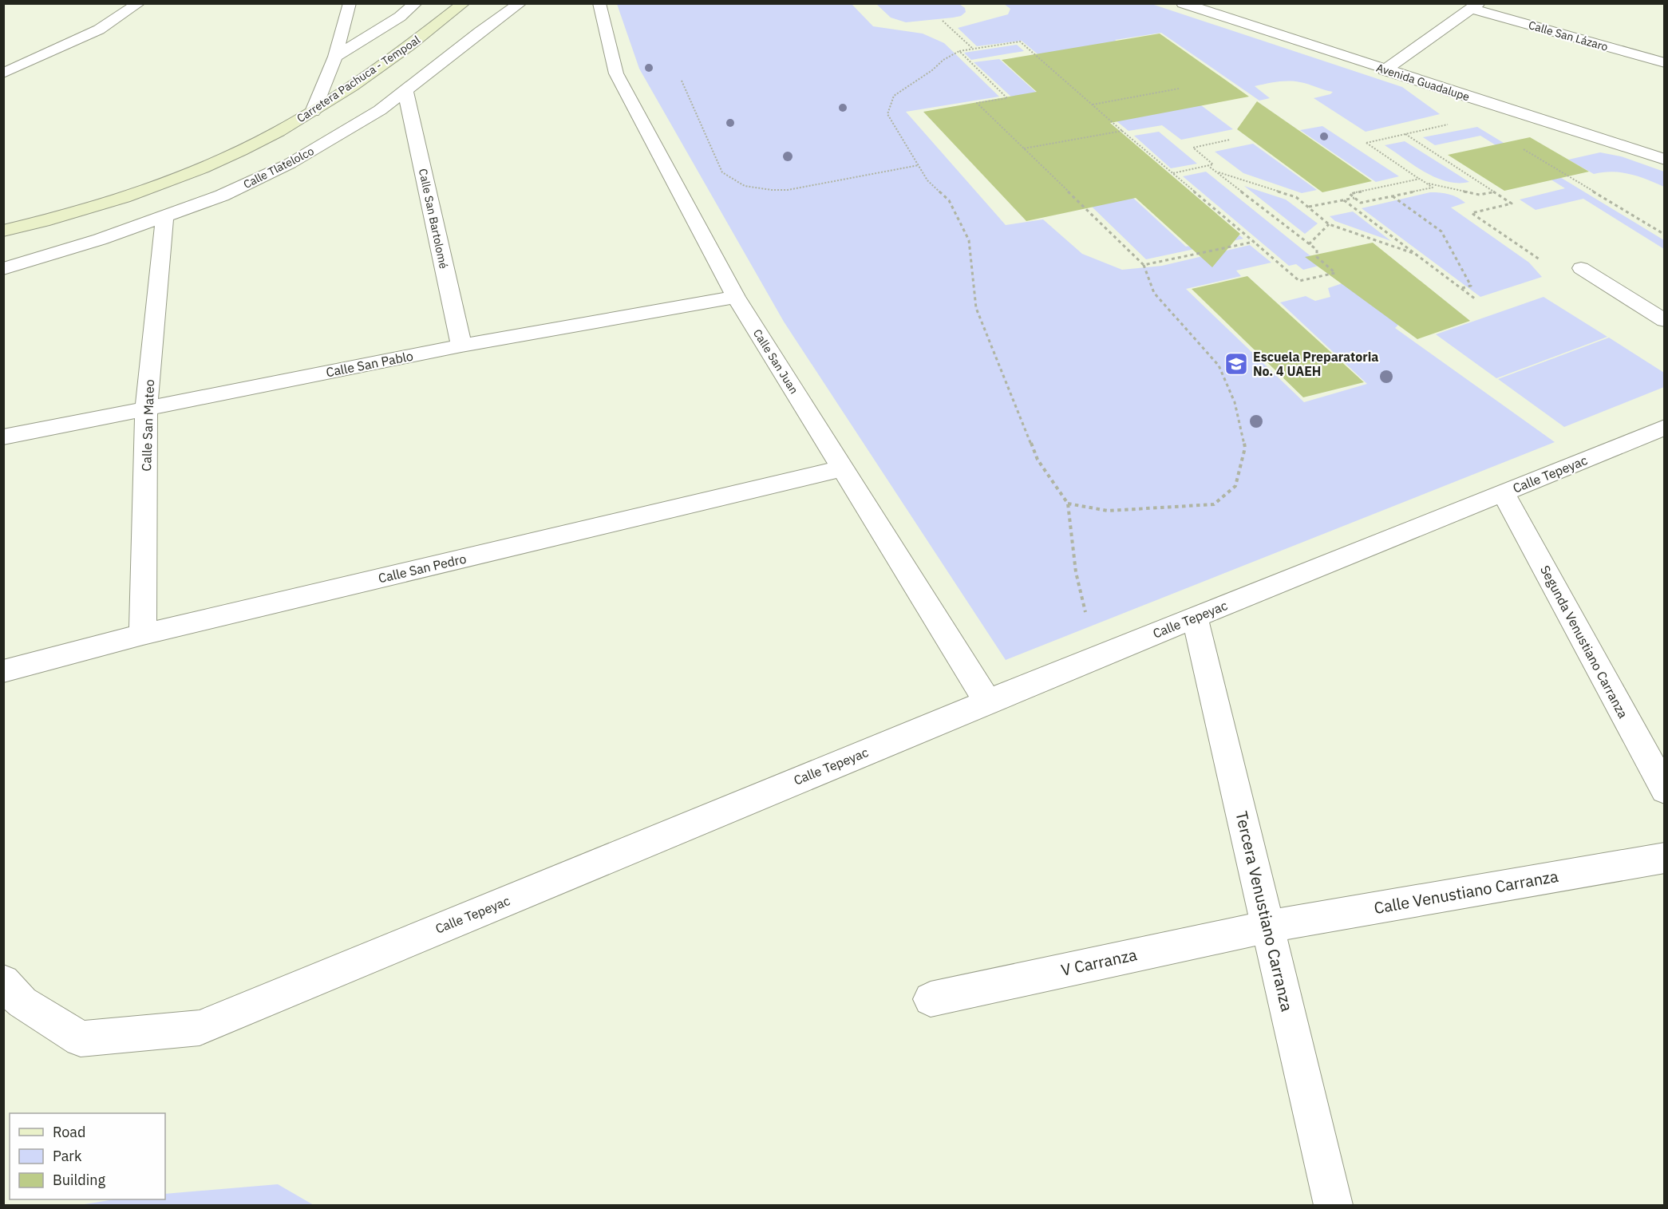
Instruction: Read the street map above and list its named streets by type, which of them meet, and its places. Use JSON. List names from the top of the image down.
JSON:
{
  "streets": {
    "main road": ["Carretera Pachuca - Tempoal"],
    "street": [
      "Calle San Lázaro",
      "Avenida Guadalupe",
      "Calle Tlatelolco",
      "Calle San Bartolomé",
      "Calle San Juan",
      "Calle San Pablo",
      "Calle San Mateo",
      "Calle Tepeyac",
      "Calle San Pedro",
      "Segunda Venustiano Carranza",
      "Calle Venustiano Carranza",
      "Tercera Venustiano Carranza",
      "V Carranza"
    ]
  },
  "crossings": [
    ["Calle Tlatelolco", "Calle San Bartolomé"],
    ["Calle Tlatelolco", "Calle San Mateo"],
    ["Calle San Bartolomé", "Calle San Pablo"],
    ["Calle San Juan", "Calle San Pablo"],
    ["Calle San Juan", "Calle Tepeyac"],
    ["Calle San Juan", "Calle San Pedro"],
    ["Calle San Pablo", "Calle San Mateo"],
    ["Calle San Mateo", "Calle San Pedro"],
    ["Calle Tepeyac", "Segunda Venustiano Carranza"],
    ["Calle Tepeyac", "Tercera Venustiano Carranza"],
    ["Calle Venustiano Carranza", "Tercera Venustiano Carranza"],
    ["Calle Venustiano Carranza", "V Carranza"],
    ["Tercera Venustiano Carranza", "V Carranza"]
  ],
  "places": {
    "school or university": ["Escuela Preparatoria No. 4 UAEH"]
  },
  "legend": ["Road", "Park", "Building"]
}
